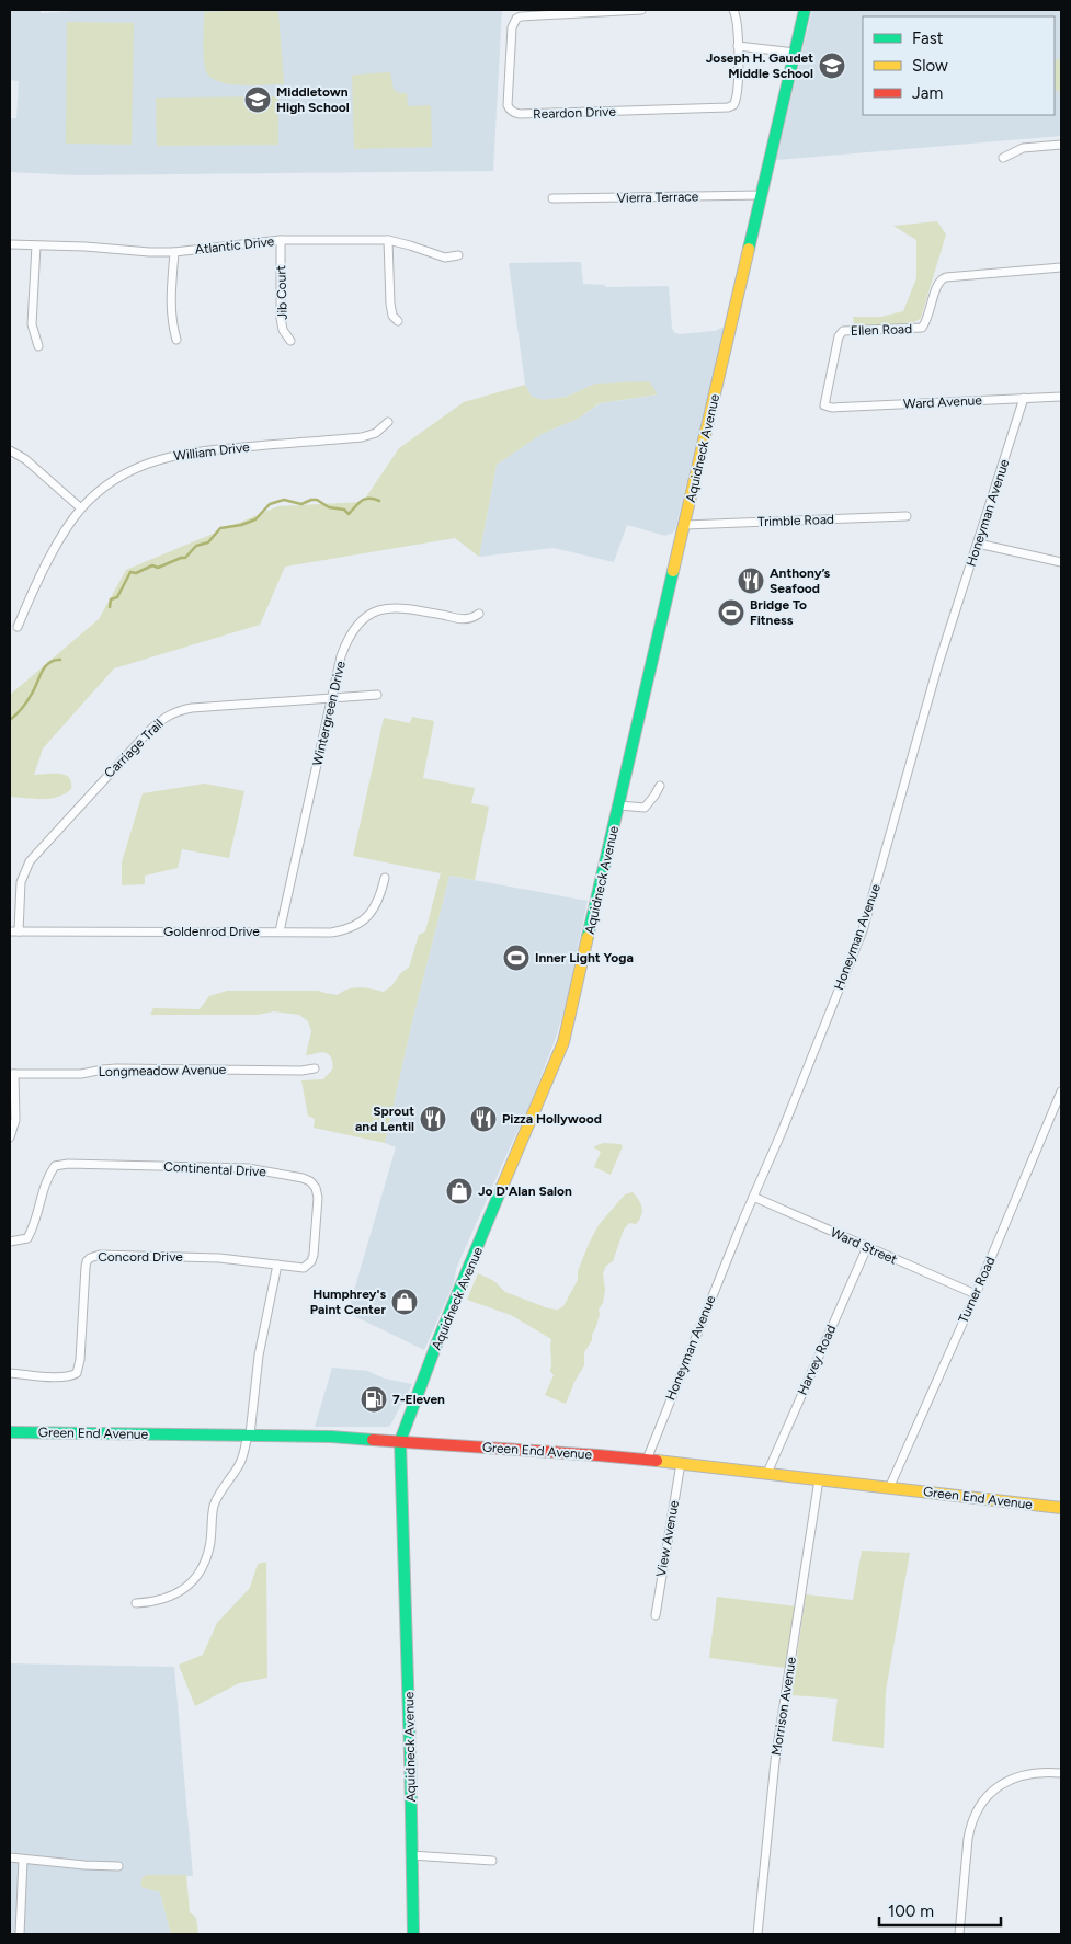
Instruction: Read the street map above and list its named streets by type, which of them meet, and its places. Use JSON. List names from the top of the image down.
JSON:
{
  "streets": {
    "main road": ["Aquidneck Avenue", "Green End Avenue"],
    "street": [
      "Reardon Drive",
      "Vierra Terrace",
      "Atlantic Drive",
      "Jib Court",
      "Ellen Road",
      "Ward Avenue",
      "William Drive",
      "Honeyman Avenue",
      "Trimble Road",
      "Wintergreen Drive",
      "Carriage Trail",
      "Goldenrod Drive",
      "Longmeadow Avenue",
      "Continental Drive",
      "Ward Street",
      "Concord Drive",
      "Turner Road",
      "Harvey Road",
      "View Avenue",
      "Morrison Avenue"
    ]
  },
  "crossings": [
    ["Vierra Terrace", "Aquidneck Avenue"],
    ["Atlantic Drive", "Jib Court"],
    ["Ellen Road", "Ward Avenue"],
    ["Ward Avenue", "Honeyman Avenue"],
    ["Aquidneck Avenue", "Trimble Road"],
    ["Aquidneck Avenue", "Green End Avenue"],
    ["Honeyman Avenue", "Ward Street"],
    ["Honeyman Avenue", "Green End Avenue"],
    ["Wintergreen Drive", "Carriage Trail"],
    ["Wintergreen Drive", "Goldenrod Drive"],
    ["Carriage Trail", "Goldenrod Drive"],
    ["Continental Drive", "Concord Drive"],
    ["Ward Street", "Turner Road"],
    ["Ward Street", "Harvey Road"],
    ["Turner Road", "Green End Avenue"],
    ["Harvey Road", "Green End Avenue"],
    ["Green End Avenue", "View Avenue"],
    ["Green End Avenue", "Morrison Avenue"]
  ],
  "places": {
    "school or university": ["Joseph H. Gaudet Middle School", "Middletown High School"],
    "restaurant": ["Anthony’s Seafood", "Sprout and Lentil", "Pizza Hollywood"],
    "sports": ["Bridge To Fitness", "Inner Light Yoga"],
    "shop": ["Jo D'Alan Salon", "Humphrey's Paint Center"],
    "fuel station": ["7-Eleven"]
  },
  "legend": ["Fast", "Slow", "Jam"],
  "scale_bar": "100 m"
}
